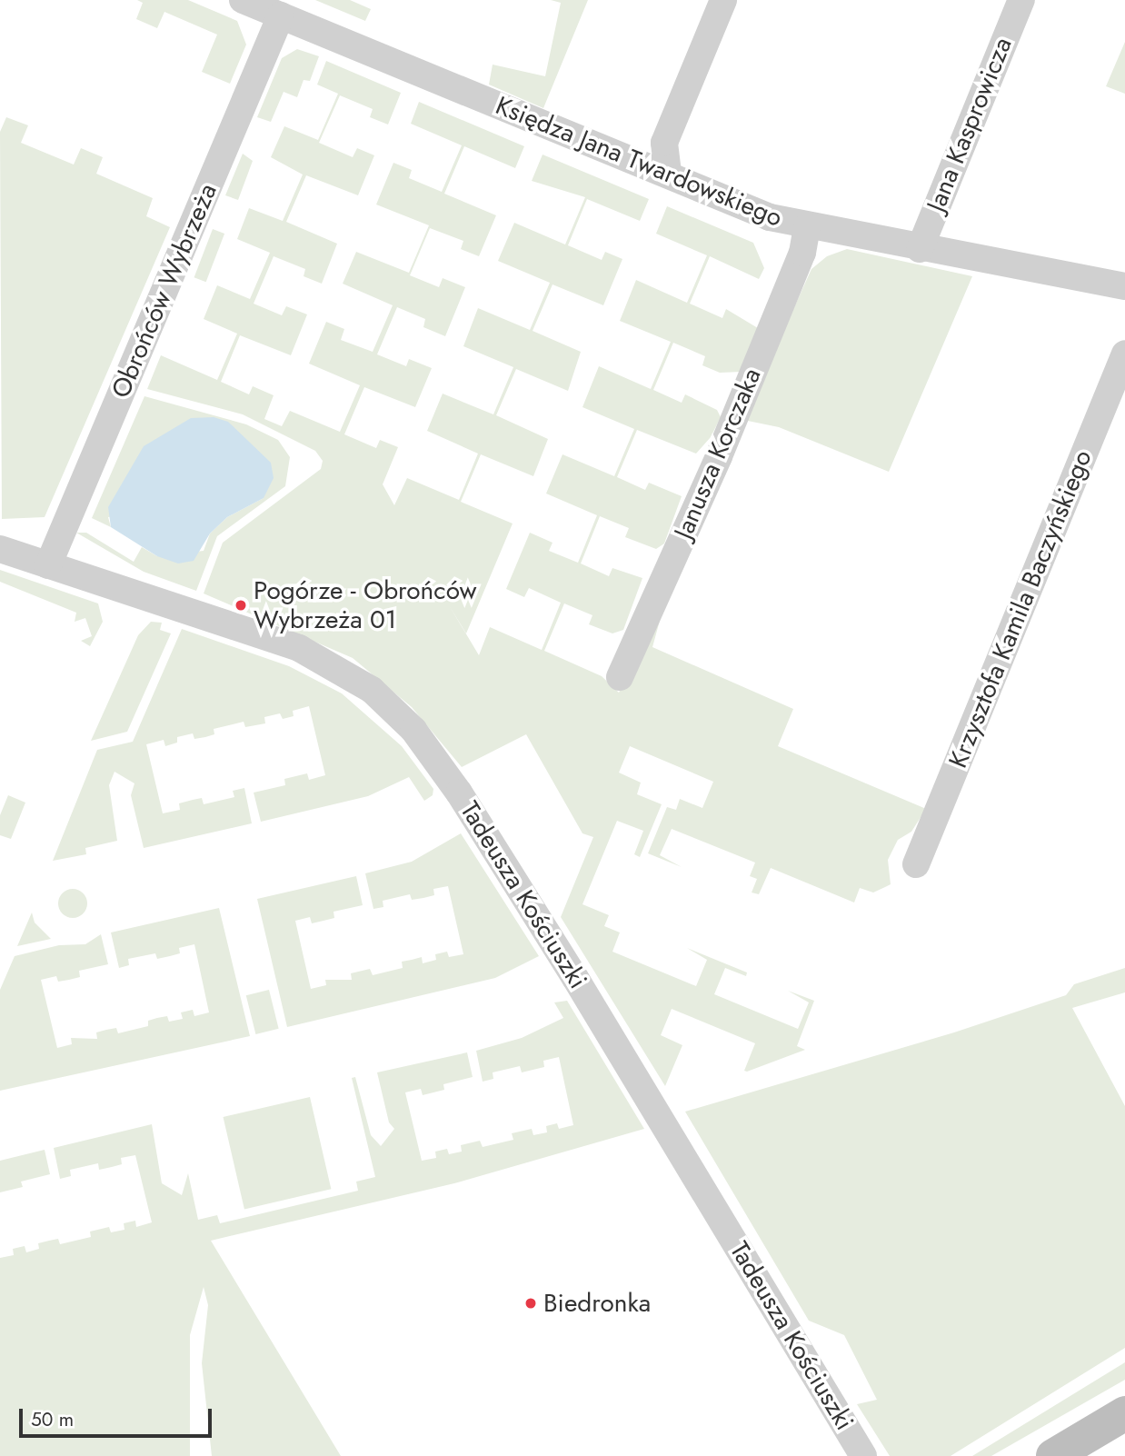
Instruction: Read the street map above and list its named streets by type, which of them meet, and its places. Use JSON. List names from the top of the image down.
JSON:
{
  "streets": {
    "street": [
      "Jana Kasprowicza",
      "Księdza Jana Twardowskiego",
      "Obrońców Wybrzeża",
      "Janusza Korczaka",
      "Krzysztofa Kamila Baczyńskiego",
      "Tadeusza Kościuszki"
    ]
  },
  "crossings": [
    ["Jana Kasprowicza", "Księdza Jana Twardowskiego"],
    ["Księdza Jana Twardowskiego", "Obrońców Wybrzeża"],
    ["Księdza Jana Twardowskiego", "Janusza Korczaka"],
    ["Obrońców Wybrzeża", "Tadeusza Kościuszki"]
  ],
  "places": ["Pogórze - Obrońców Wybrzeża 01", "Biedronka"],
  "scale_bar": "50 m"
}
